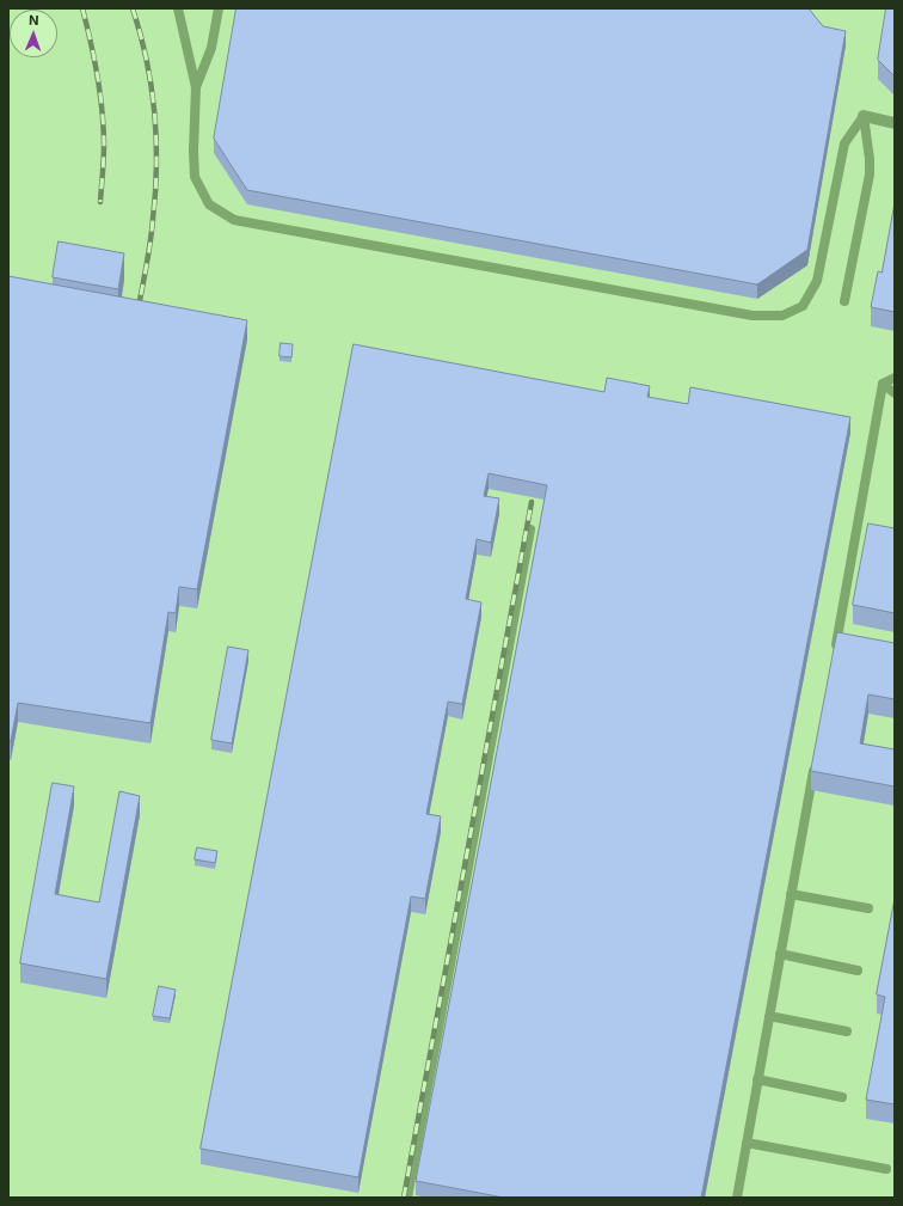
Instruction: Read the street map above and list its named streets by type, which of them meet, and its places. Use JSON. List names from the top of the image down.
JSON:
{
  "north": "top"
}
